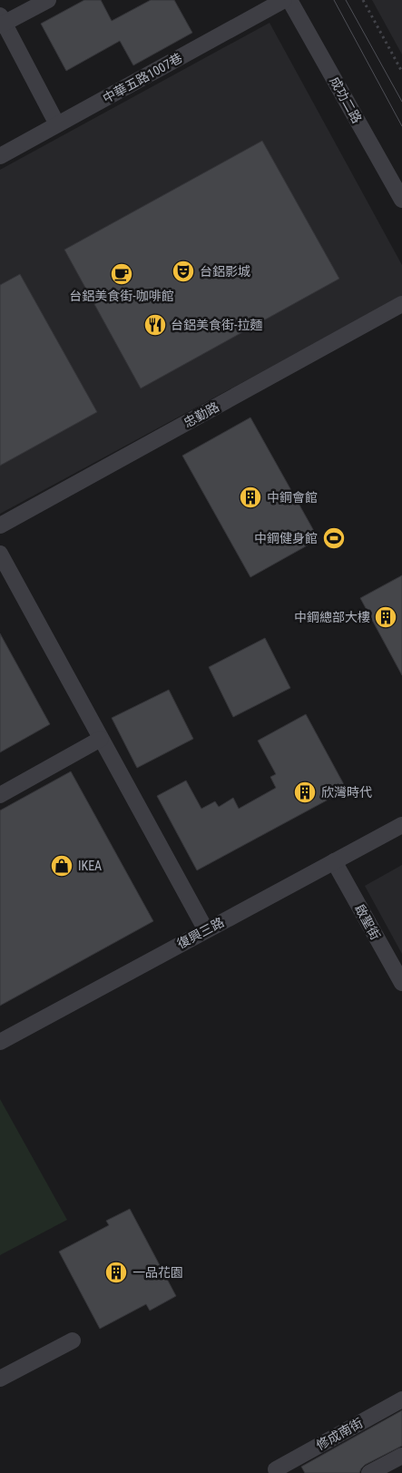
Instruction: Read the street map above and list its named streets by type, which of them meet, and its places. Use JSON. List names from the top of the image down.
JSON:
{
  "streets": {
    "street": [
      "中華五路1007巷",
      "成功二路",
      "忠勤路",
      "啟聖街",
      "復興三路",
      "修成南街"
    ]
  },
  "crossings": [
    ["啟聖街", "復興三路"]
  ],
  "places": {
    "theatre": ["台鋁影城"],
    "cafe": ["台鋁美食街-咖啡館"],
    "restaurant": ["台鋁美食街-拉麵"],
    "building": [
      "中鋼會館",
      "中鋼總部大樓",
      "欣灣時代",
      "一品花園"
    ],
    "sports": ["中鋼健身館"],
    "shop": ["IKEA"]
  }
}
